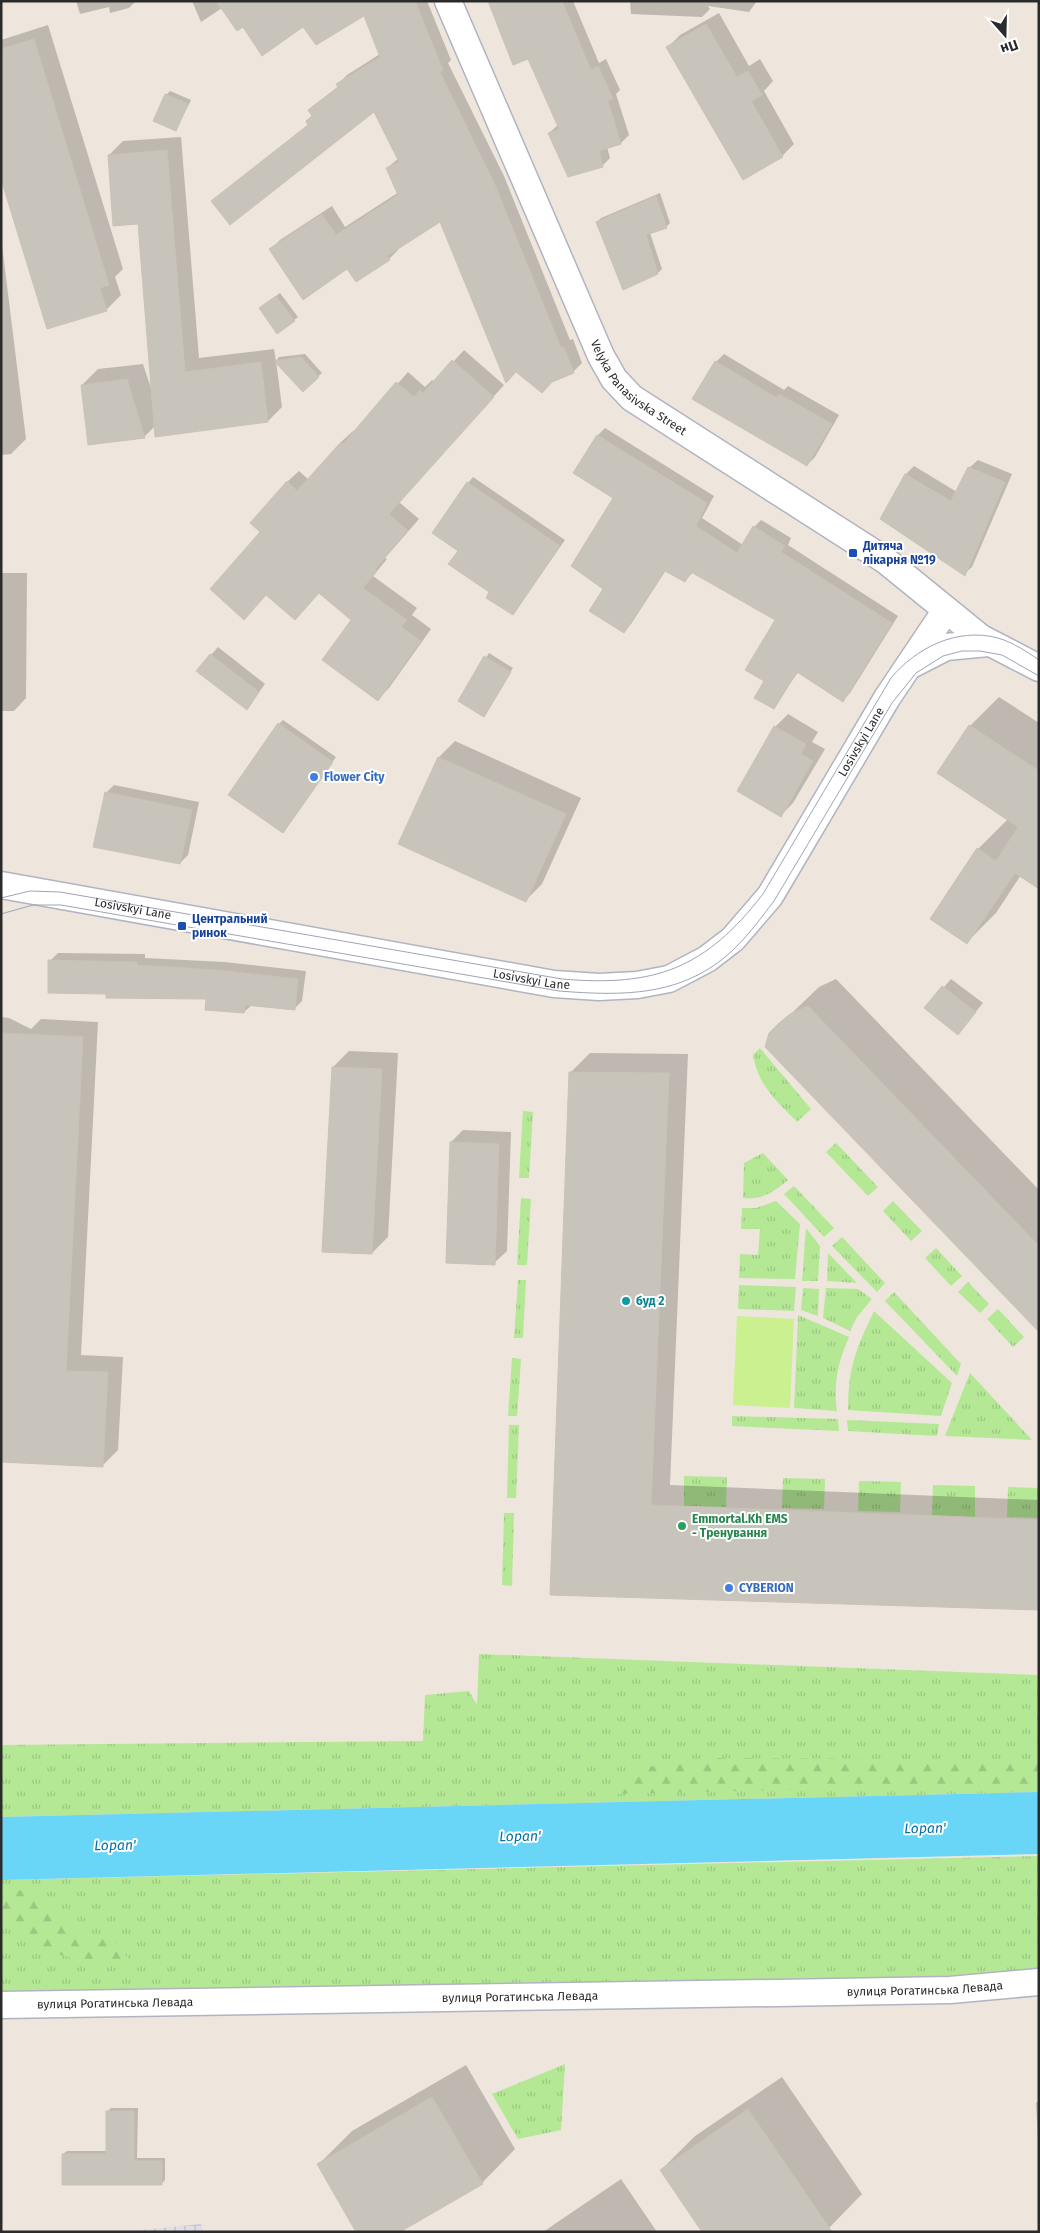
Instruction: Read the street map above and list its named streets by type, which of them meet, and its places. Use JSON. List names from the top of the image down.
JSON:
{
  "streets": {
    "street": ["Velyka Panasivska Street", "Losivskyi Lane", "вулиця Рогатинська Левада"]
  },
  "crossings": [
    ["Velyka Panasivska Street", "Losivskyi Lane"]
  ],
  "water": ["Lopan'"],
  "places": {
    "transit": ["Дитяча лікарня №19", "Центральний ринок"],
    "other": [
      "Flower City",
      "буд 2",
      "Emmortal.Kh EMS - Тренування",
      "CYBERION"
    ]
  },
  "north": "bottom"
}
